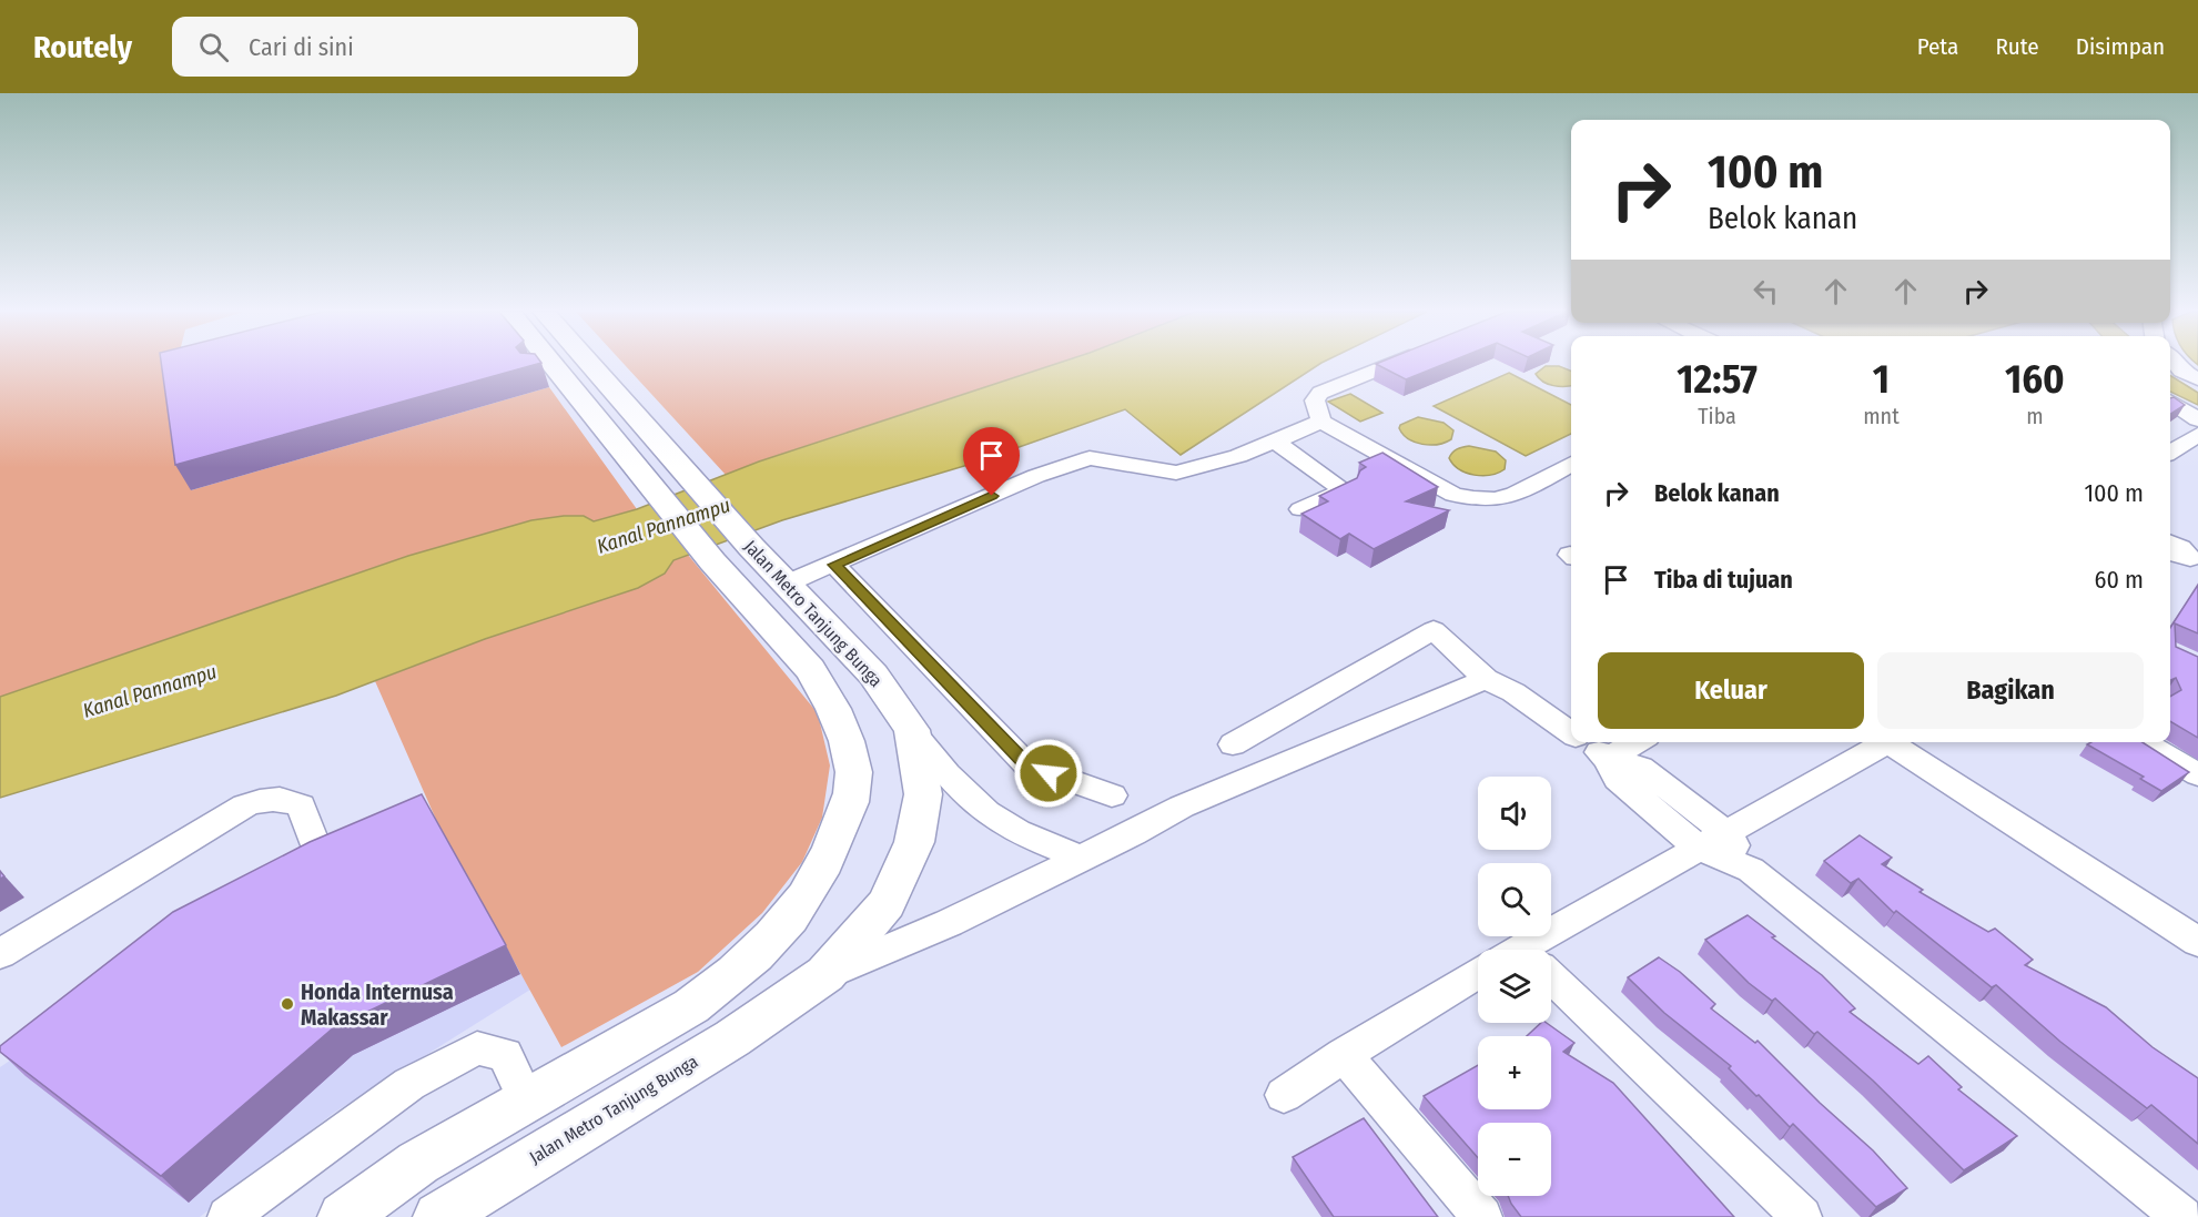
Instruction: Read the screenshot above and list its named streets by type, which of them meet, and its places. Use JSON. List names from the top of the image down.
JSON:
{
  "streets": {
    "main road": ["Jalan Metro Tanjung Bunga"]
  },
  "water": ["Kanal Pannampu"],
  "places": ["Honda Internusa Makassar"],
  "page": {
    "header": "Routely",
    "search": "Cari di sini",
    "nav": ["Peta", "Rute", "Disimpan"],
    "turn": ["100 m", "Belok kanan"],
    "eta": [
      "12:57",
      "Tiba",
      "1",
      "mnt",
      "160",
      "m"
    ],
    "list": [
      {
        "name": "Belok kanan",
        "value": "100 m"
      },
      {
        "name": "Tiba di tujuan",
        "value": "60 m"
      }
    ],
    "buttons": ["Keluar", "Bagikan"],
    "map_buttons": ["+", "−"]
  }
}
